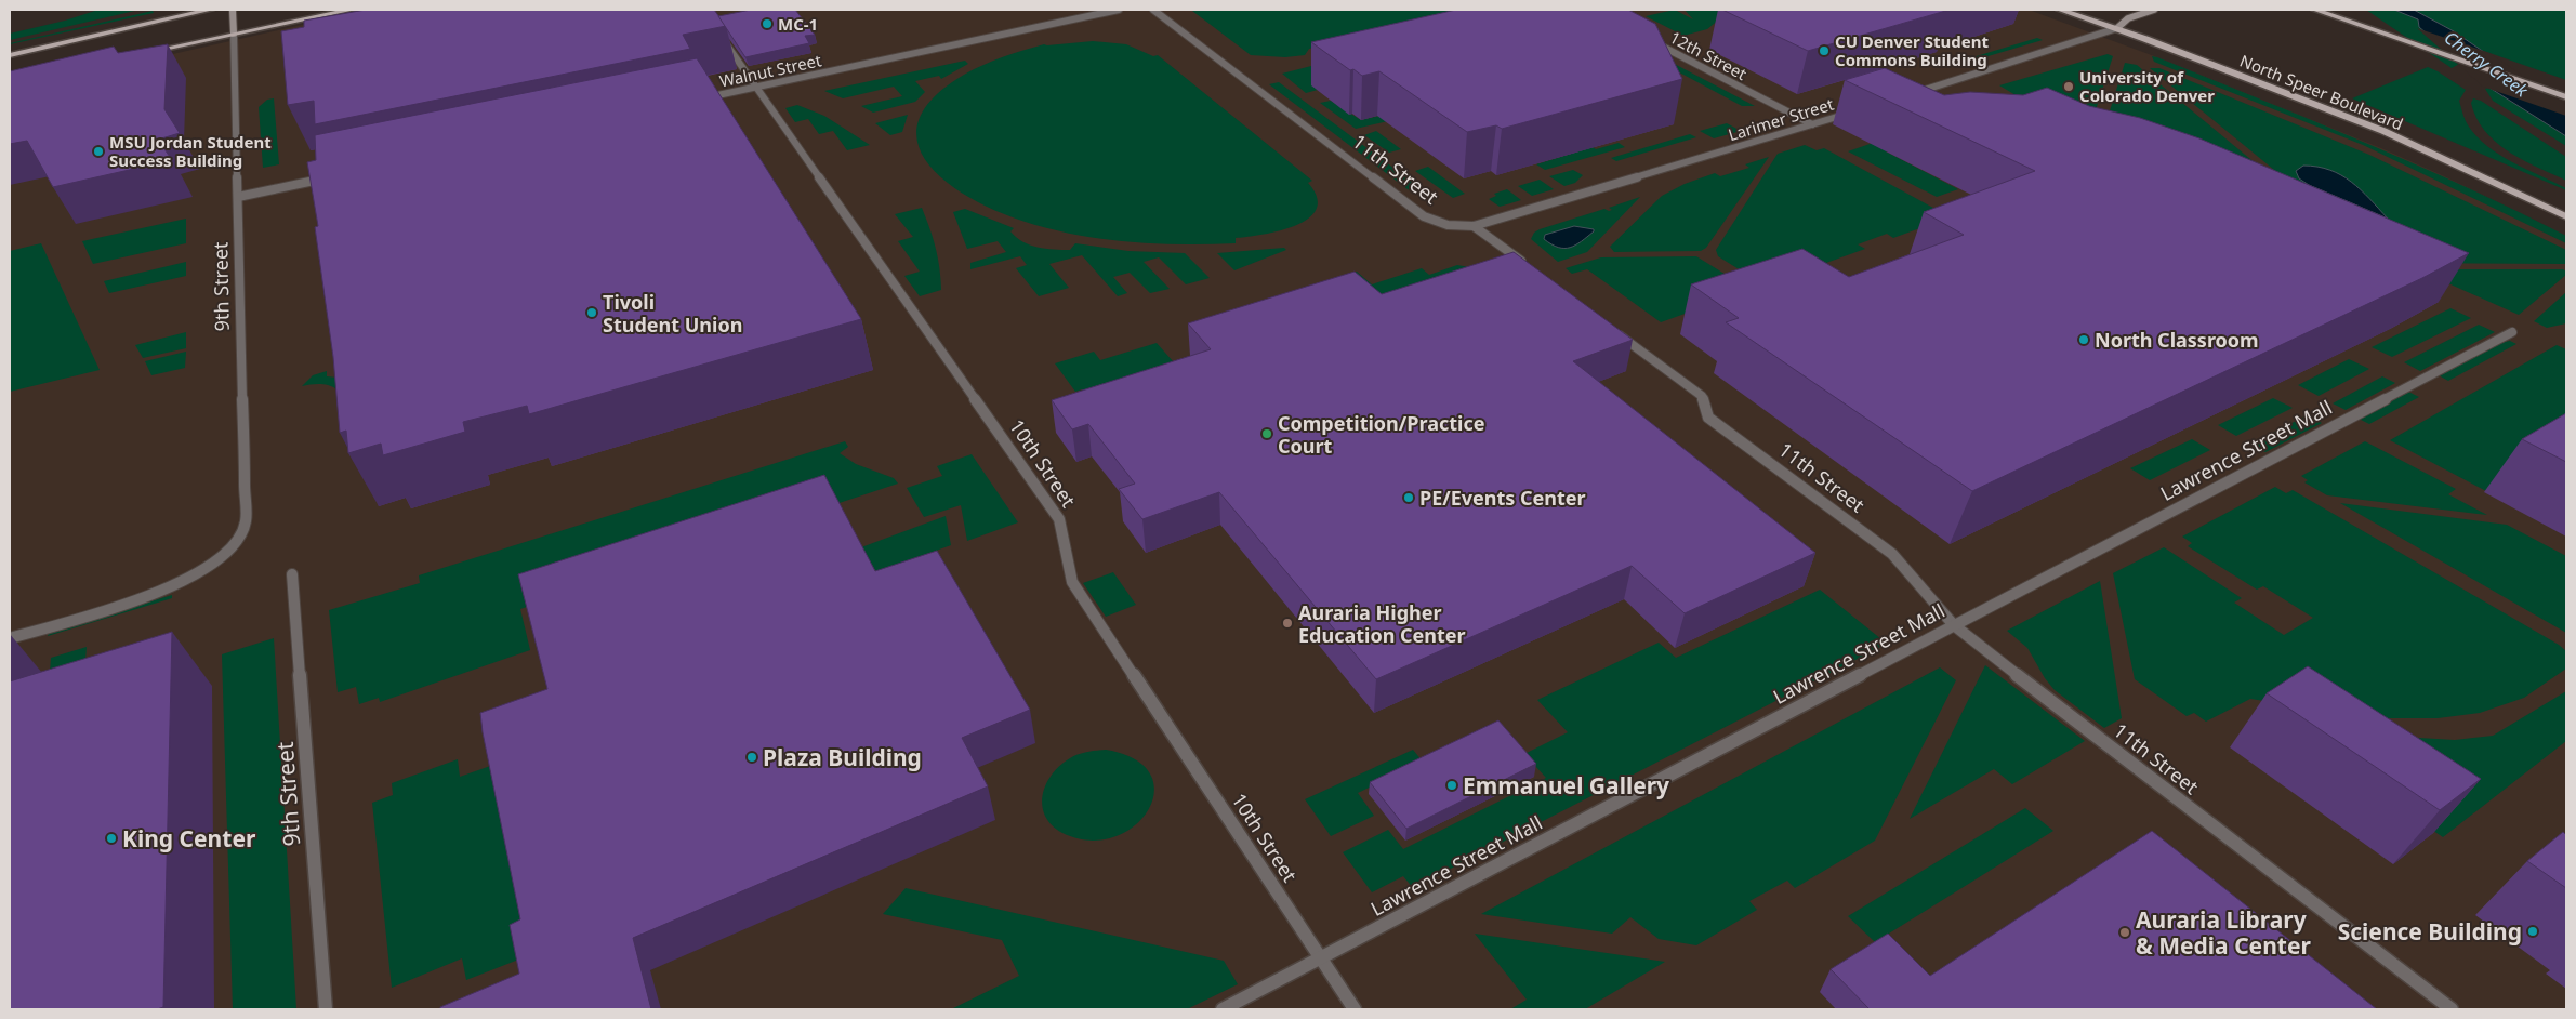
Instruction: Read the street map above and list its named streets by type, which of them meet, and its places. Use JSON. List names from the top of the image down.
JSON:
{
  "streets": {
    "main road": ["North Speer Boulevard"],
    "street": [
      "12th Street",
      "Walnut Street",
      "Larimer Street",
      "11th Street",
      "9th Street",
      "Lawrence Street Mall",
      "10th Street"
    ]
  },
  "crossings": [
    ["12th Street", "Larimer Street"],
    ["Walnut Street", "10th Street"],
    ["Larimer Street", "11th Street"],
    ["11th Street", "Lawrence Street Mall"],
    ["Lawrence Street Mall", "10th Street"]
  ],
  "water": ["Cherry Creek"],
  "places": [
    "MC-1",
    "CU Denver Student Commons Building",
    "University of Colorado Denver",
    "MSU Jordan Student Success Building",
    "Tivoli Student Union",
    "North Classroom",
    "Competition/Practice Court",
    "PE/Events Center",
    "Auraria Higher Education Center",
    "Plaza Building",
    "Emmanuel Gallery",
    "King Center",
    "Science Building",
    "Auraria Library & Media Center"
  ]
}
